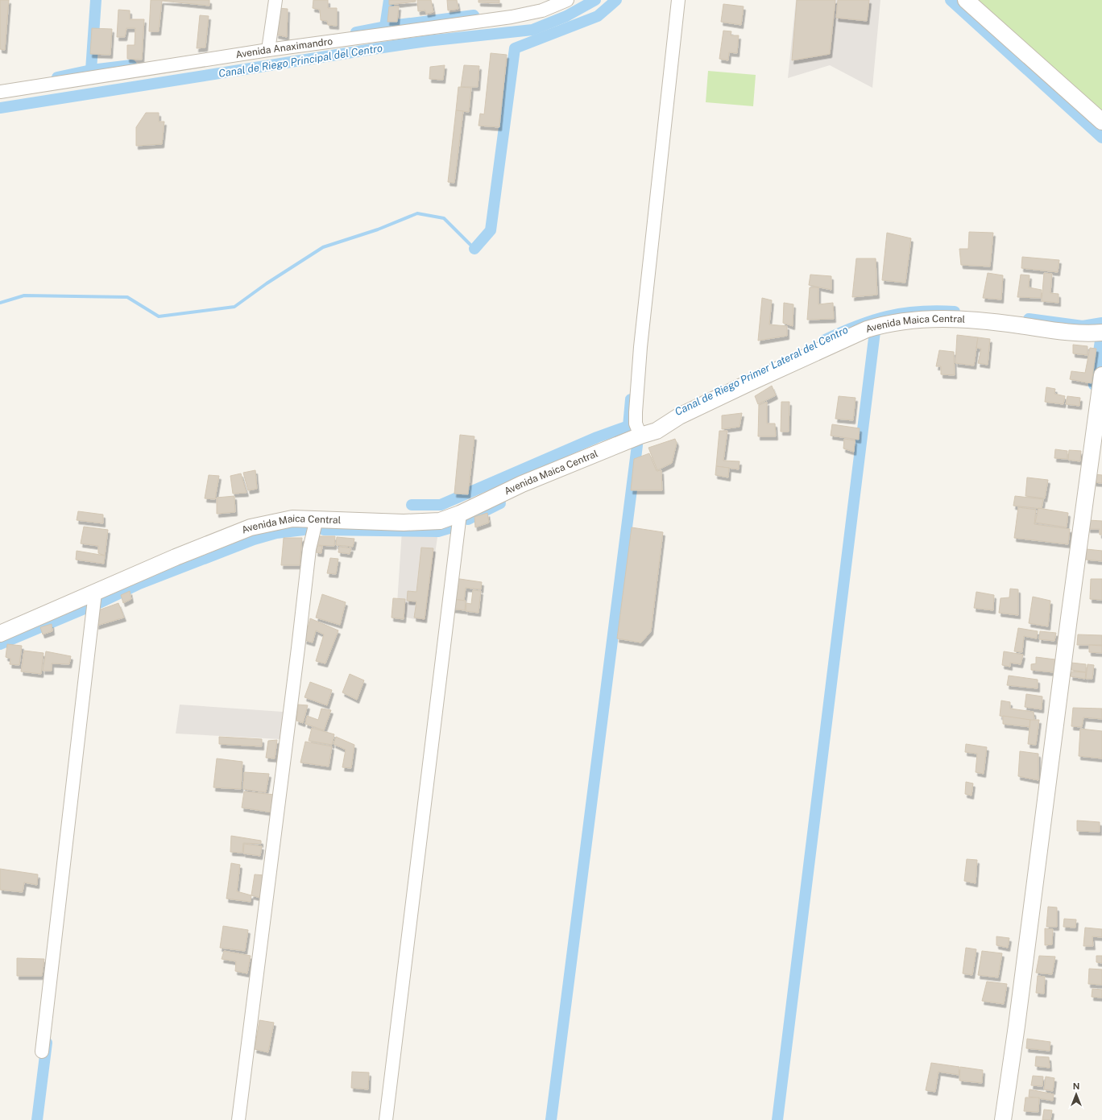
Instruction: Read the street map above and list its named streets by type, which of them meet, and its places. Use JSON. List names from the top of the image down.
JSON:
{
  "streets": {
    "street": ["Avenida Anaximandro", "Avenida Maica Central"]
  },
  "water": ["Canal de Riego Principal del Centro", "Canal de Riego Primer Lateral del Centro"],
  "north": "top"
}
